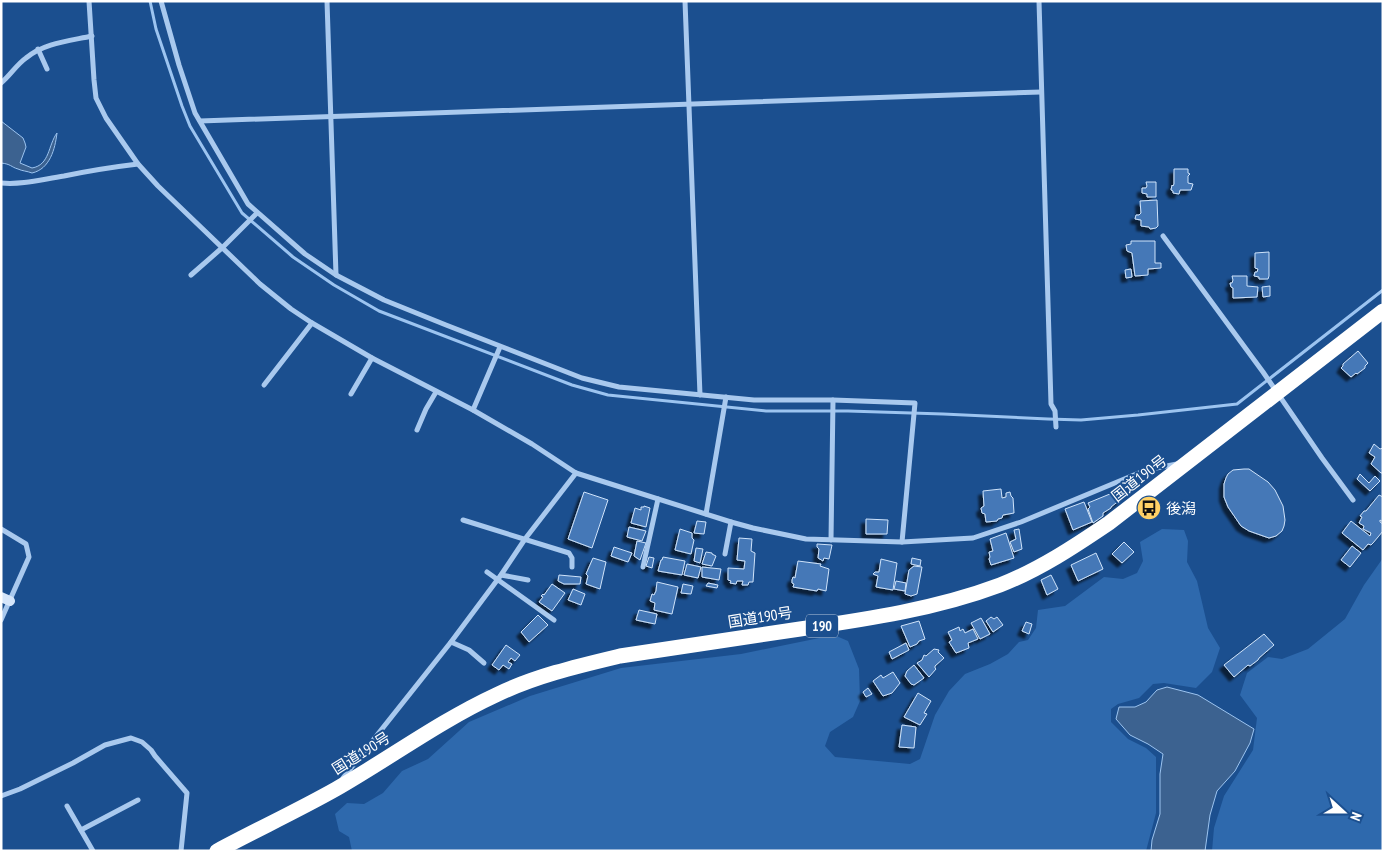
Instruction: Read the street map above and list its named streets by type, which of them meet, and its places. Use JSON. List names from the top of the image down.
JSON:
{
  "streets": {
    "highway": ["国道190号", "190"]
  },
  "places": {
    "bus stop": ["後潟"]
  },
  "north": "right"
}
